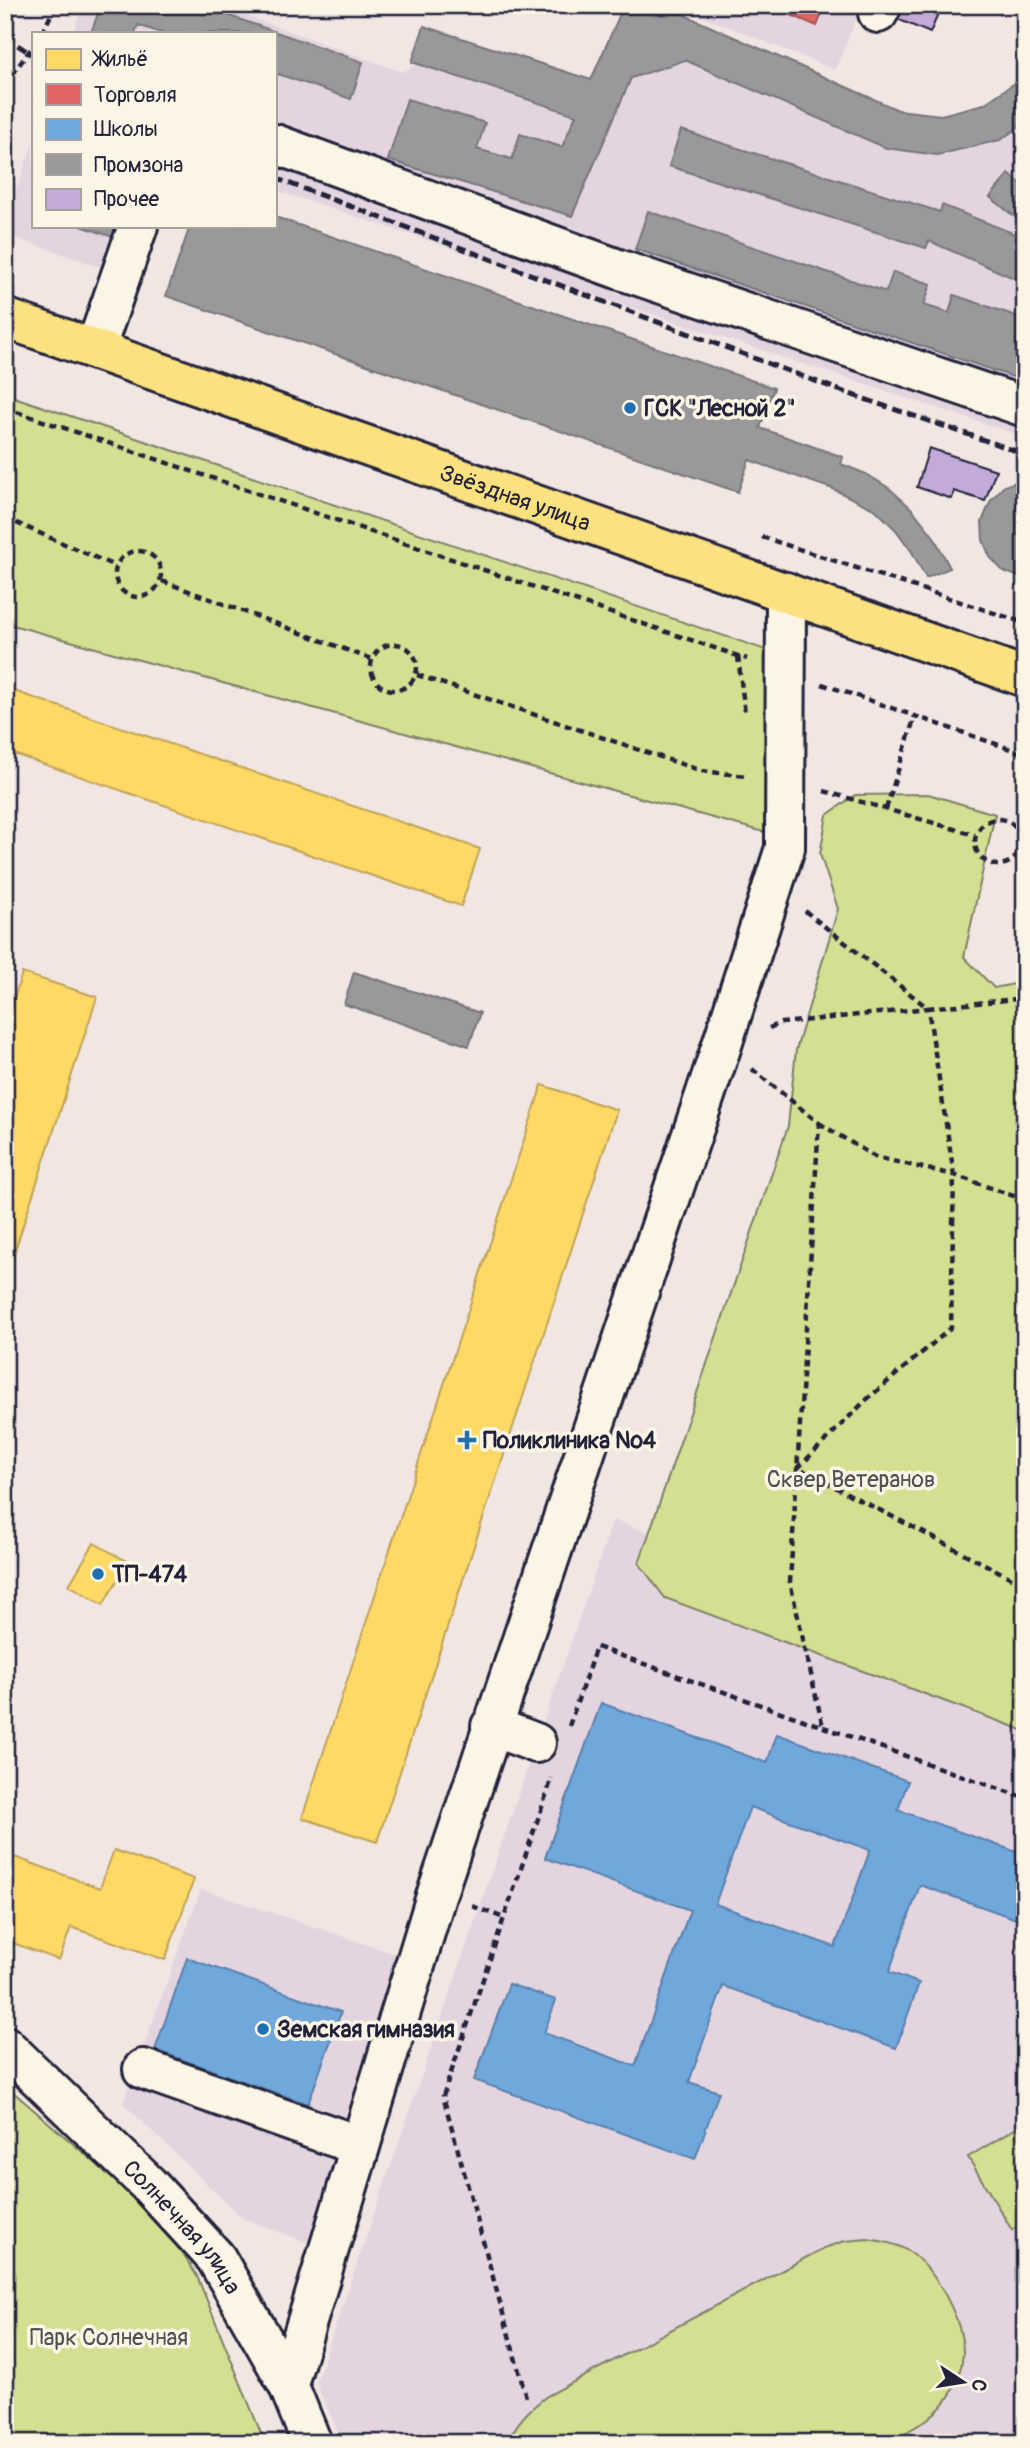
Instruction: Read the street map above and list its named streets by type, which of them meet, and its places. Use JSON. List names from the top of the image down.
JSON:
{
  "streets": {
    "main road": ["Звёздная улица"],
    "street": ["Солнечная улица"]
  },
  "parks": ["Сквер Ветеранов", "Парк Солнечная"],
  "places": {
    "other": ["ГСК \"Лесной 2\"", "ТП-474", "Земская гимназия"],
    "health": ["Поликлиника №4"]
  },
  "legend": [
    "Жильё",
    "Торговля",
    "Школы",
    "Промзона",
    "Прочее"
  ],
  "north": "right"
}
